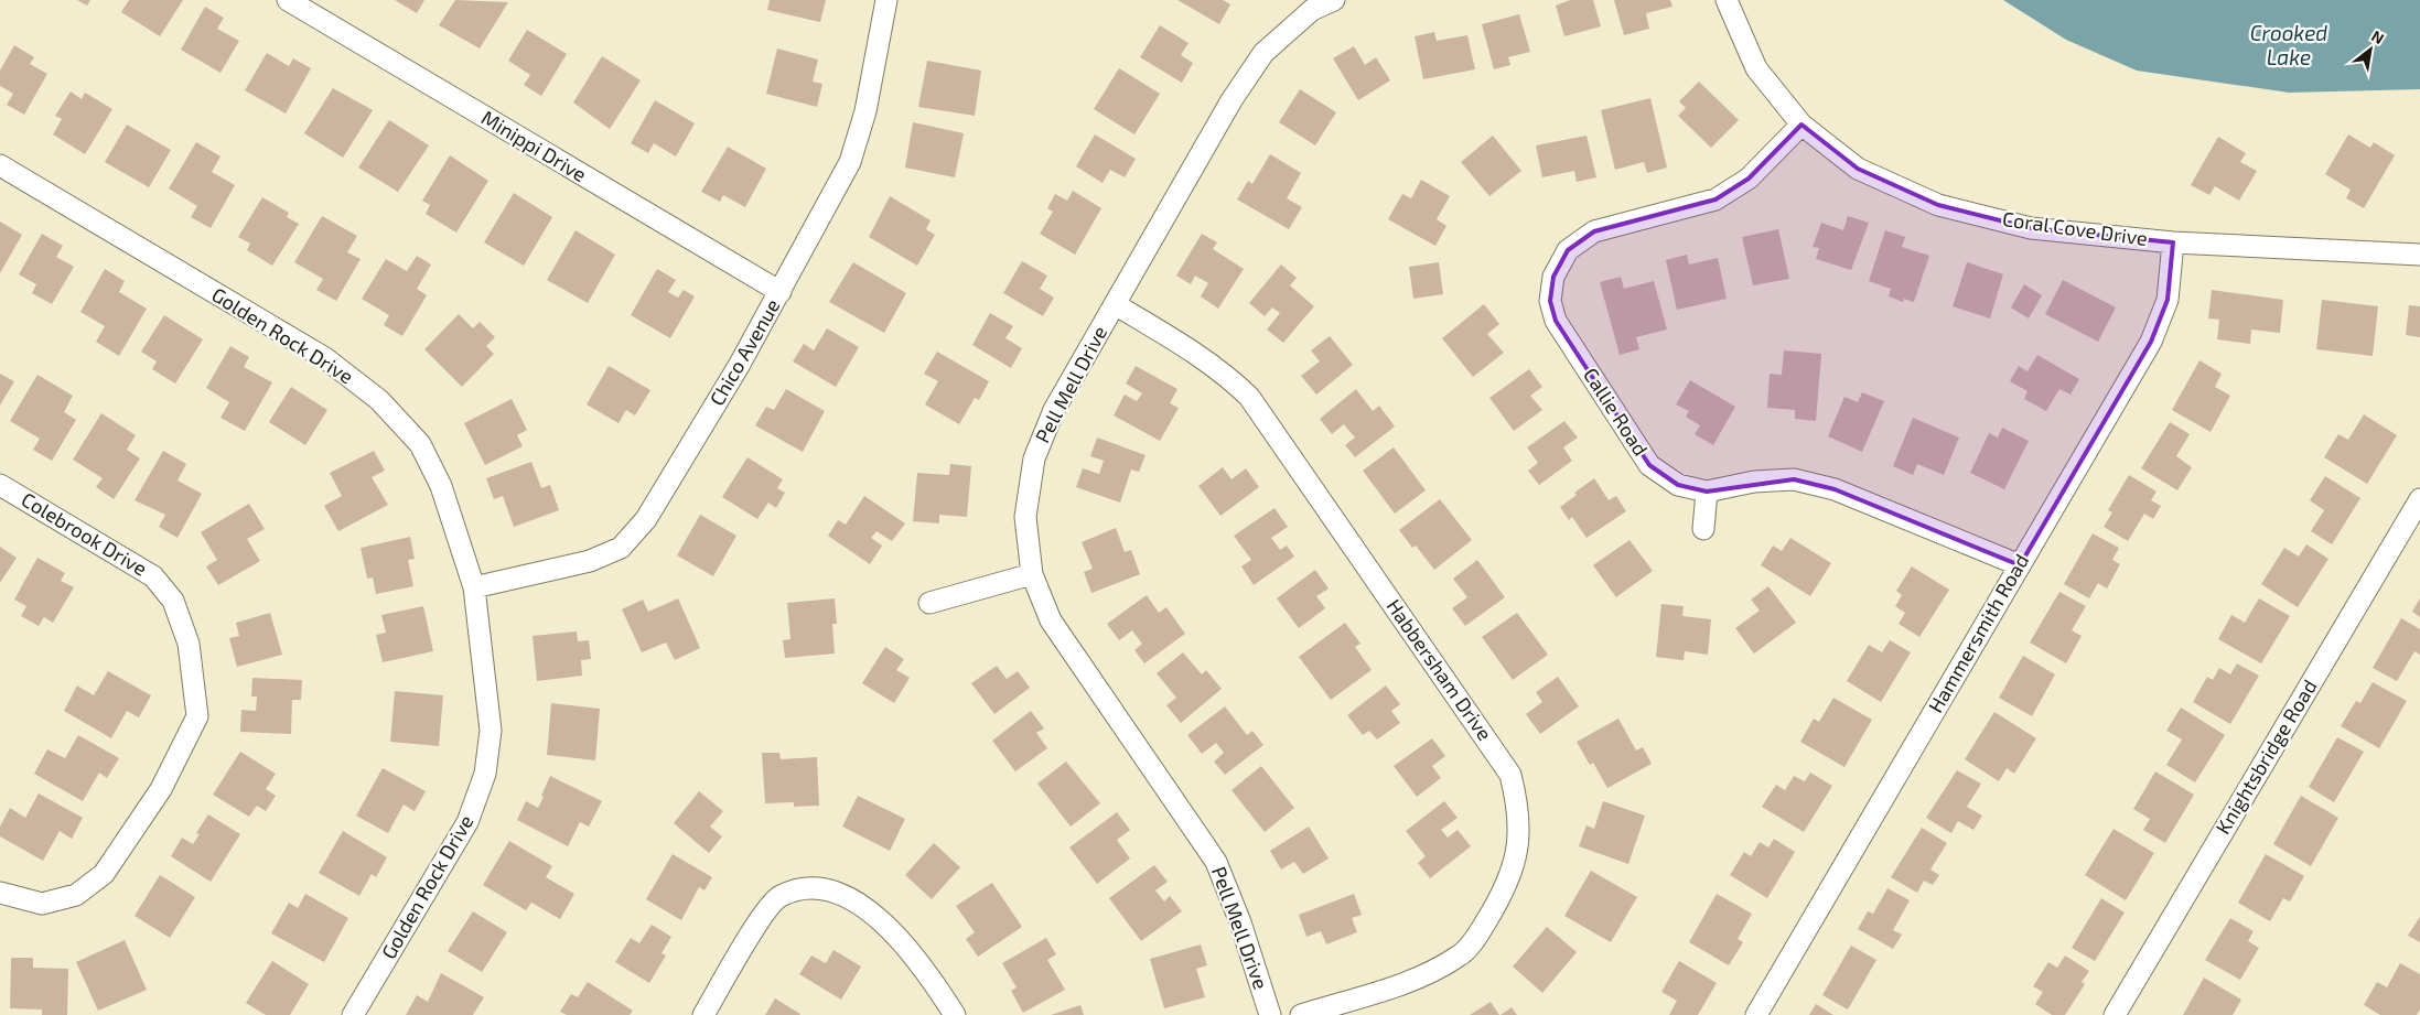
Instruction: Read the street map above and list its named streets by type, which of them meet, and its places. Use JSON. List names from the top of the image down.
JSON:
{
  "streets": {
    "street": [
      "Minippi Drive",
      "Coral Cove Drive",
      "Golden Rock Drive",
      "Chico Avenue",
      "Pell Mell Drive",
      "Callie Road",
      "Colebrook Drive",
      "Hammersmith Road",
      "Habbersham Drive",
      "Knightsbridge Road"
    ]
  },
  "crossings": [
    ["Minippi Drive", "Chico Avenue"],
    ["Coral Cove Drive", "Callie Road"],
    ["Coral Cove Drive", "Hammersmith Road"],
    ["Golden Rock Drive", "Chico Avenue"],
    ["Pell Mell Drive", "Habbersham Drive"],
    ["Callie Road", "Hammersmith Road"]
  ],
  "water": ["Crooked Lake"],
  "north": "top right"
}
